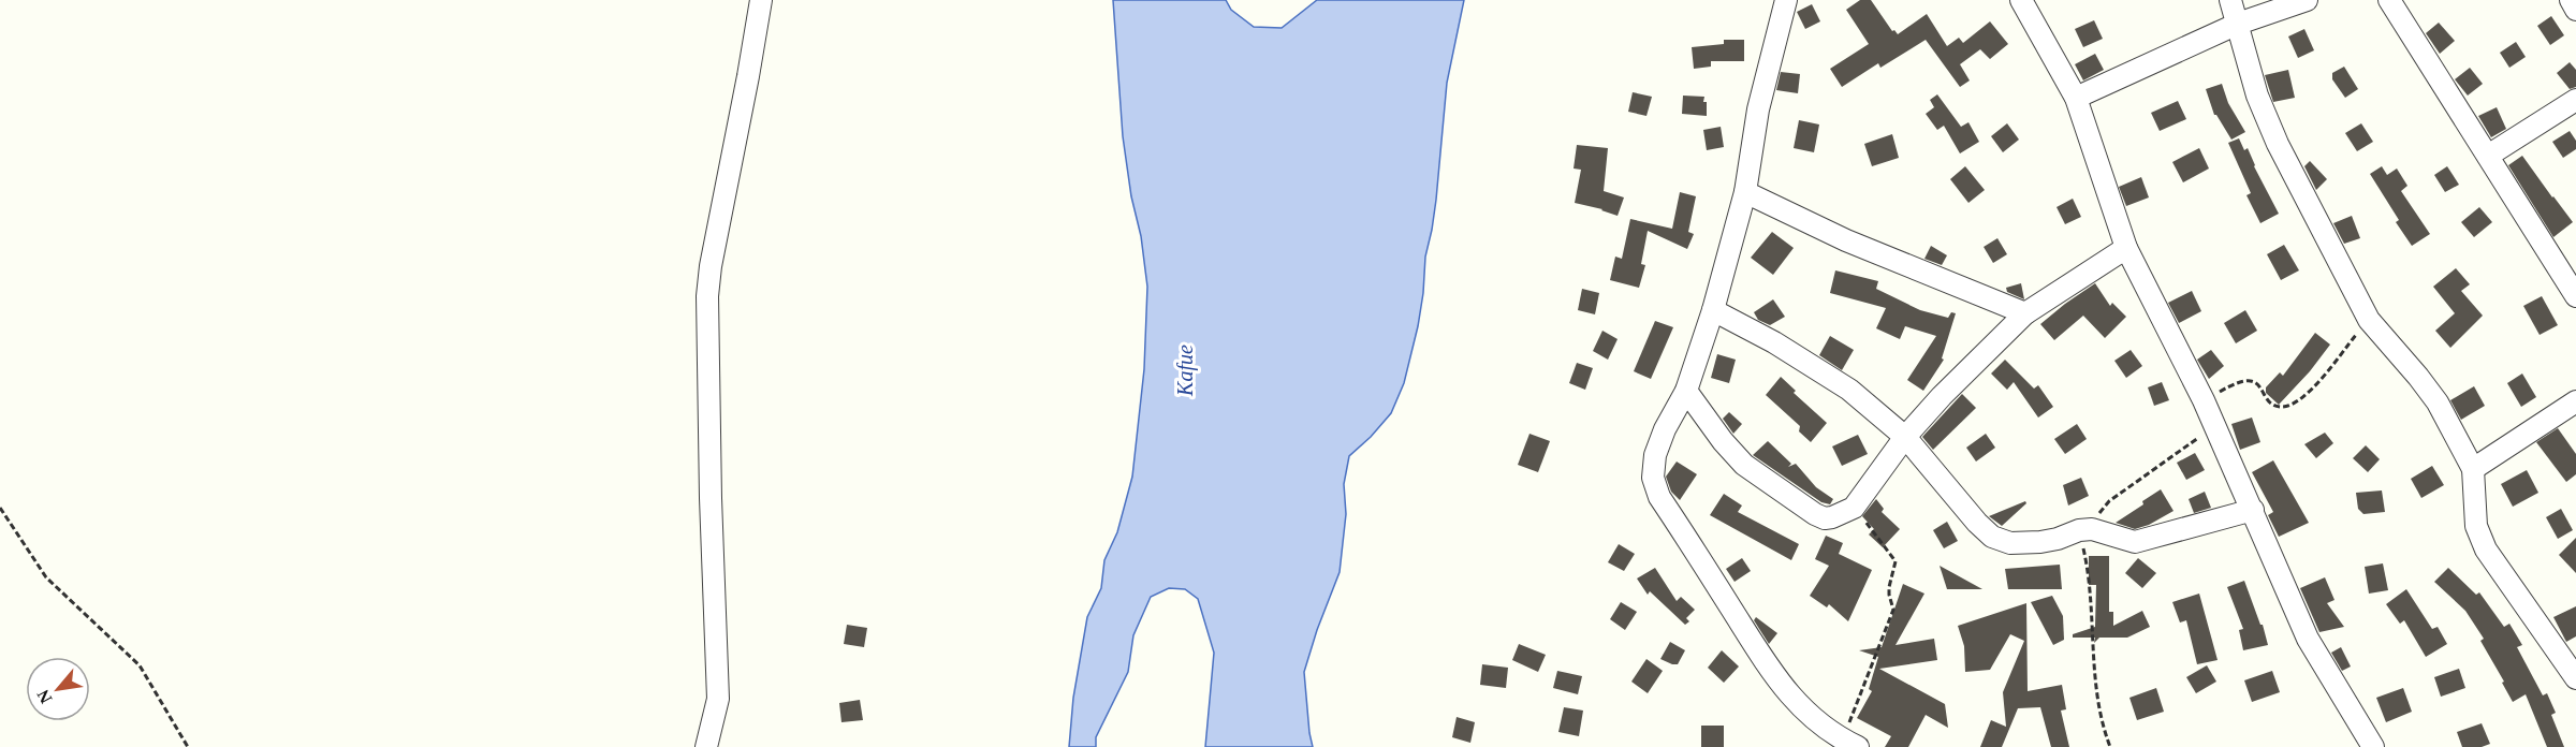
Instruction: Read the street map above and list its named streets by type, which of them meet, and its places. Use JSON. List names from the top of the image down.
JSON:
{
  "water": ["Kafue"],
  "north": "bottom left"
}
